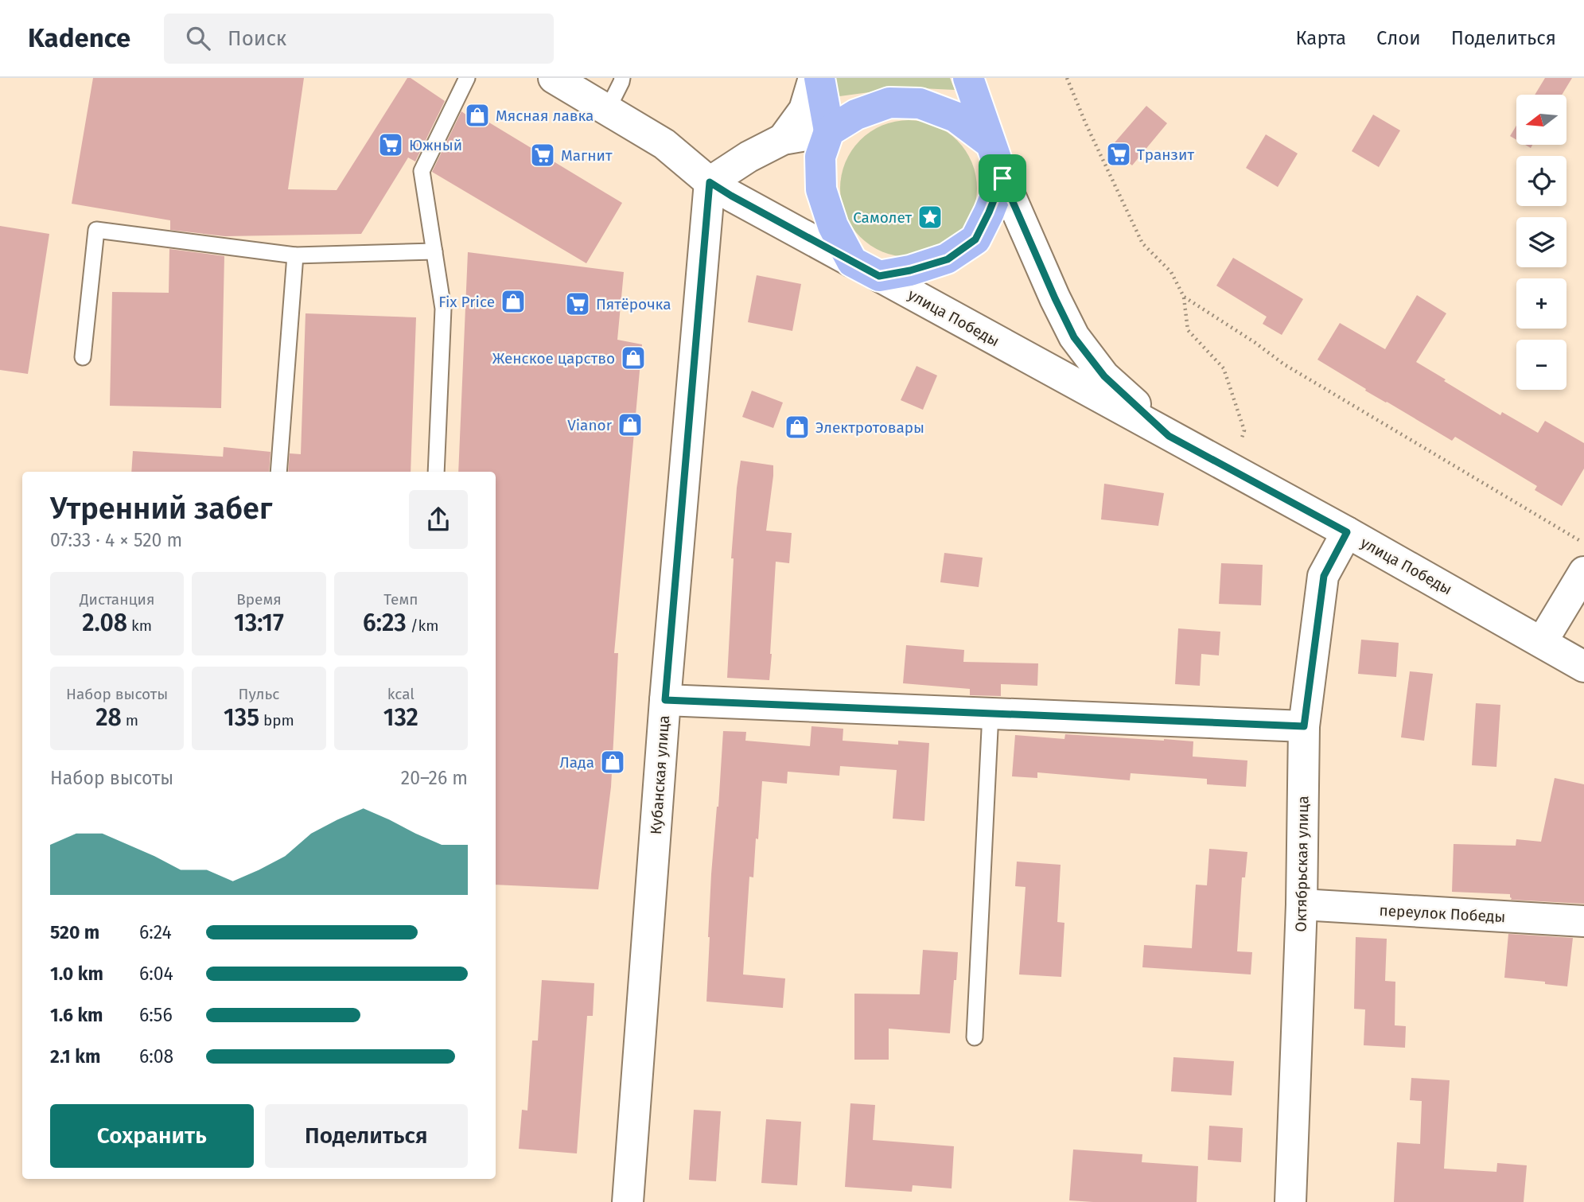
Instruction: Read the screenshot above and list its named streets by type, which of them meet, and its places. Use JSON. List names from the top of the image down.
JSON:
{
  "streets": {
    "main road": ["улица Победы"],
    "street": ["Кубанская улица", "Октябрьская улица", "переулок Победы"]
  },
  "crossings": [
    ["улица Победы", "Кубанская улица"],
    ["улица Победы", "Октябрьская улица"],
    ["Октябрьская улица", "переулок Победы"]
  ],
  "places": {
    "shop": [
      "Мясная лавка",
      "Fix Price",
      "Женское царство",
      "Vianor",
      "Электротовары",
      "Лада"
    ],
    "supermarket": [
      "Южный",
      "Транзит",
      "Магнит",
      "Пятёрочка"
    ],
    "place": ["Самолет"]
  },
  "north": "left",
  "page": {
    "header": "Kadence",
    "search": "Поиск",
    "nav": ["Карта", "Слои", "Поделиться"],
    "map_buttons": ["+", "−"],
    "heading": ["Утренний забег", "07:33 · 4 × 520 m"],
    "stats": [
      ["Дистанция", "2.08 km"],
      ["Время", "13:17"],
      ["Темп", "6:23 /km"],
      ["Набор высоты", "28 m"],
      ["Пульс", "135 bpm"],
      ["kcal", "132"]
    ],
    "chart": ["Набор высоты", "20–26 m"],
    "list": [
      {
        "name": "520 m",
        "note": "6:24"
      },
      {
        "name": "1.0 km",
        "note": "6:04"
      },
      {
        "name": "1.6 km",
        "note": "6:56"
      },
      {
        "name": "2.1 km",
        "note": "6:08"
      }
    ],
    "buttons": ["Сохранить", "Поделиться"]
  }
}
